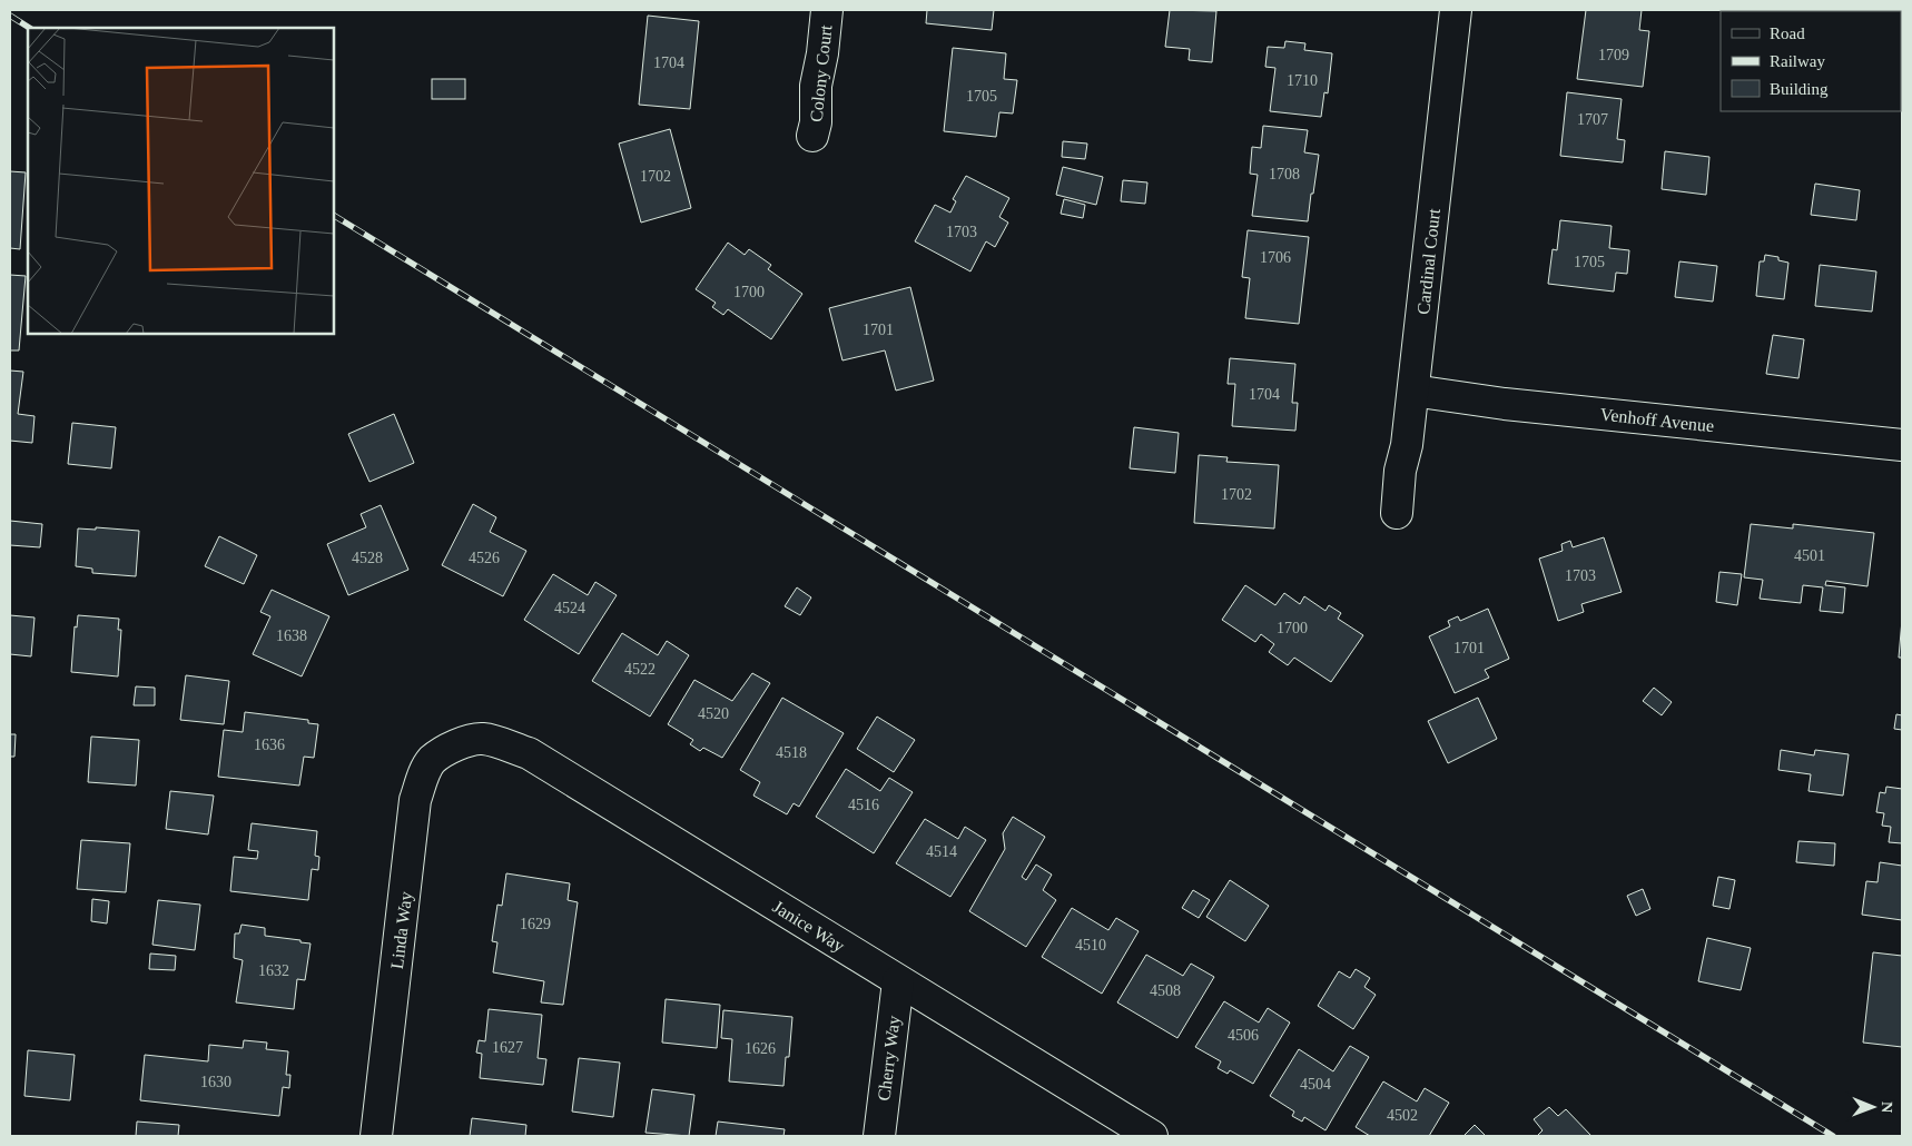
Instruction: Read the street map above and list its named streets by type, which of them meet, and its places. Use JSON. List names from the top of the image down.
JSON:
{
  "streets": {
    "street": [
      "Colony Court",
      "Cardinal Court",
      "Venhoff Avenue",
      "Janice Way",
      "Linda Way",
      "Cherry Way"
    ]
  },
  "crossings": [
    ["Cardinal Court", "Venhoff Avenue"],
    ["Janice Way", "Linda Way"],
    ["Janice Way", "Cherry Way"]
  ],
  "house_numbers": [
    "1709",
    "1704",
    "1710",
    "1705",
    "1707",
    "1708",
    "1702",
    "1703",
    "1706",
    "1705",
    "1700",
    "1701",
    "1704",
    "1702",
    "4501",
    "4528",
    "4526",
    "1703",
    "4524",
    "1700",
    "1638",
    "1701",
    "4522",
    "4520",
    "1636",
    "4518",
    "4516",
    "4514",
    "1629",
    "4510",
    "1632",
    "4508",
    "4506",
    "1627",
    "1626",
    "1630",
    "4504",
    "4502"
  ],
  "legend": ["Road", "Railway", "Building"],
  "north": "right"
}
